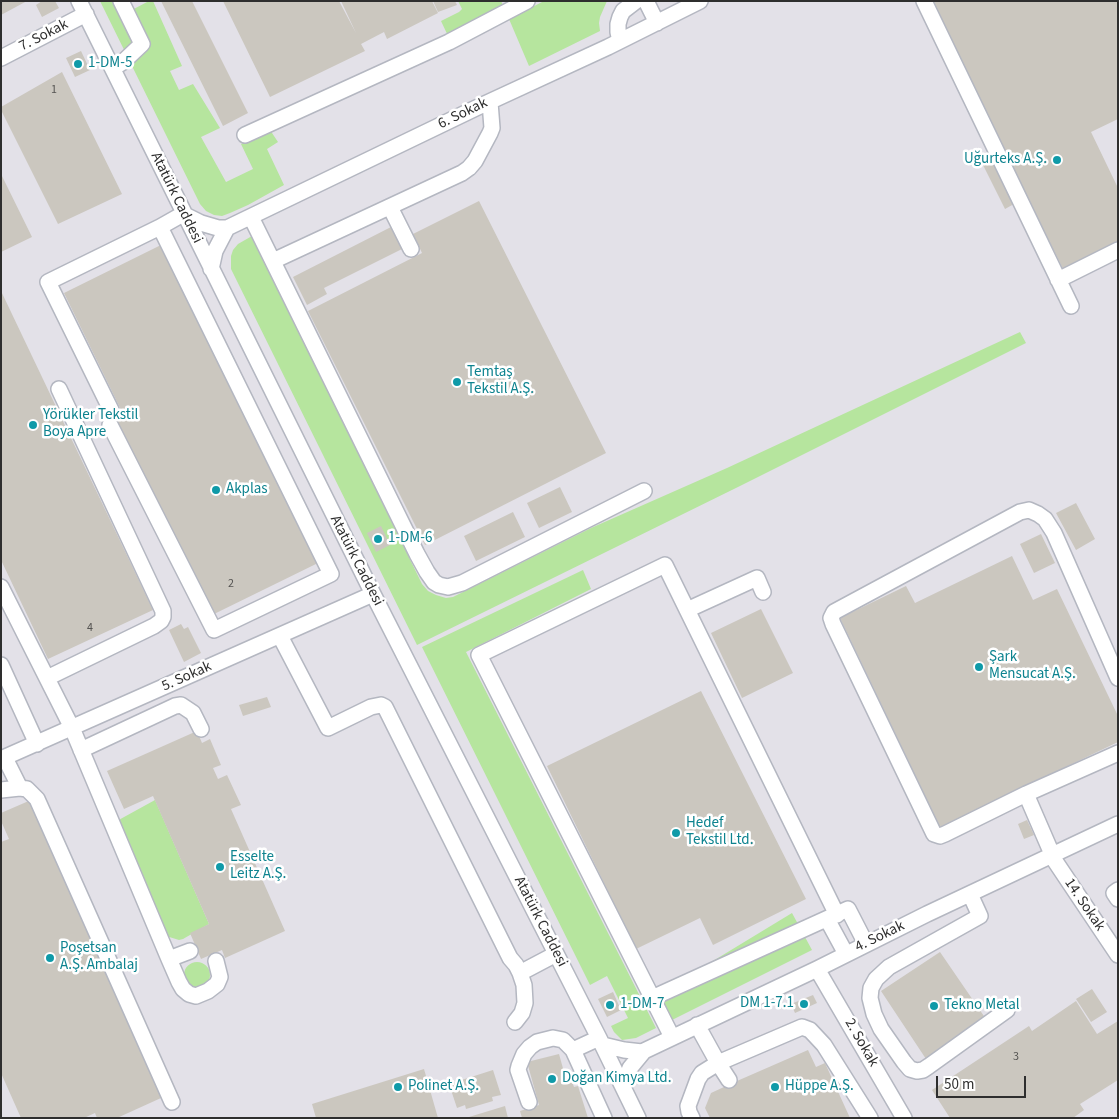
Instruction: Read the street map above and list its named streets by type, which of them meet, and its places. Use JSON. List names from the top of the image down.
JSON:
{
  "streets": {
    "street": [
      "7. Sokak",
      "6. Sokak",
      "Atatürk Caddesi",
      "5. Sokak",
      "14. Sokak",
      "4. Sokak",
      "2. Sokak"
    ]
  },
  "crossings": [
    ["7. Sokak", "Atatürk Caddesi"],
    ["Atatürk Caddesi", "5. Sokak"],
    ["14. Sokak", "4. Sokak"],
    ["4. Sokak", "2. Sokak"]
  ],
  "places": [
    "1-DM-5",
    "Uğurteks A.Ş.",
    "Temtaş Tekstil A.Ş.",
    "Yörükler Tekstil Boya Apre",
    "Akplas",
    "1-DM-6",
    "Şark Mensucat A.Ş.",
    "Hedef Tekstil Ltd.",
    "Esselte Leitz A.Ş.",
    "Poşetsan A.Ş. Ambalaj",
    "DM 1-7.1",
    "1-DM-7",
    "Tekno Metal",
    "Doğan Kimya Ltd.",
    "Polinet A.Ş.",
    "Hüppe A.Ş."
  ],
  "house_numbers": [
    "1",
    "2",
    "4",
    "3"
  ],
  "scale_bar": "50 m"
}
